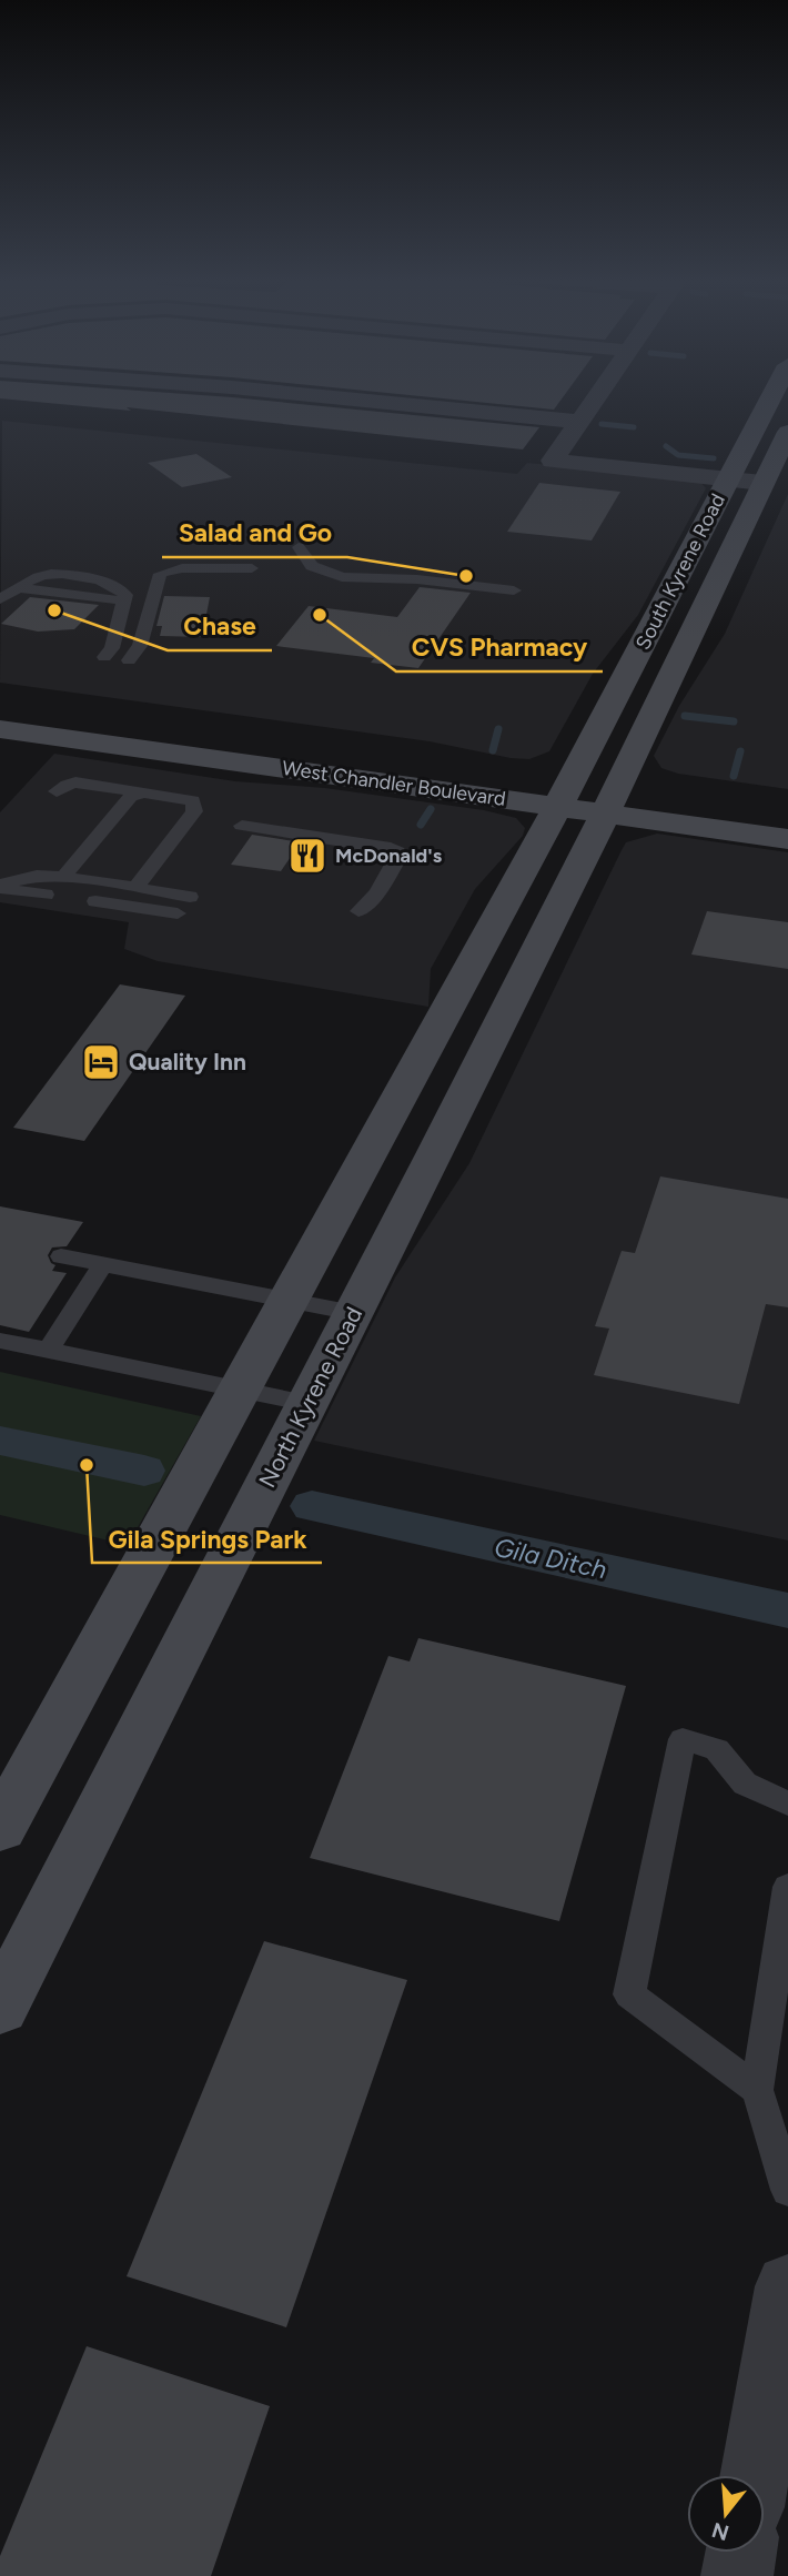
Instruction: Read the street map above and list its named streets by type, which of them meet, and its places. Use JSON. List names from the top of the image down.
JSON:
{
  "streets": {
    "main road": ["South Kyrene Road", "West Chandler Boulevard", "North Kyrene Road"]
  },
  "crossings": [
    ["South Kyrene Road", "West Chandler Boulevard"],
    ["South Kyrene Road", "North Kyrene Road"],
    ["West Chandler Boulevard", "North Kyrene Road"]
  ],
  "water": ["Gila Ditch"],
  "places": {
    "other": [
      "Salad and Go",
      "Chase",
      "CVS Pharmacy",
      "Gila Springs Park"
    ],
    "restaurant": ["McDonald's"],
    "hotel": ["Quality Inn"]
  },
  "north": "bottom"
}
